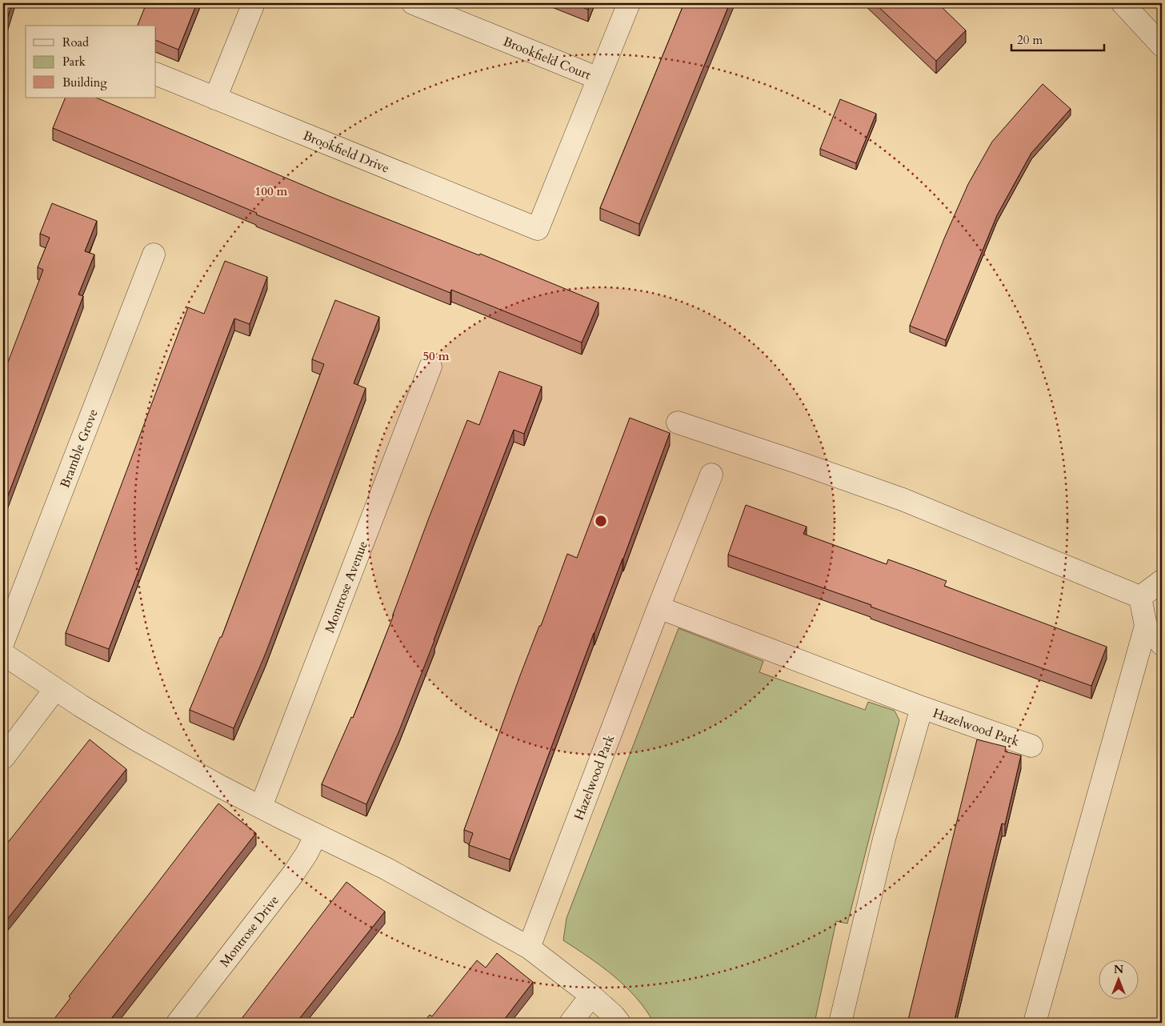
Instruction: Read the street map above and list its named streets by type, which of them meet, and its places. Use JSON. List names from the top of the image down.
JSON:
{
  "streets": {
    "street": [
      "Brookfield Court",
      "Brookfield Drive",
      "Bramble Grove",
      "Montrose Avenue",
      "Hazelwood Park",
      "Montrose Drive"
    ]
  },
  "crossings": [
    ["Brookfield Court", "Brookfield Drive"]
  ],
  "legend": ["Road", "Park", "Building"],
  "scale_bar": "20 m",
  "north": "top",
  "rings": ["100 m", "50 m"]
}
